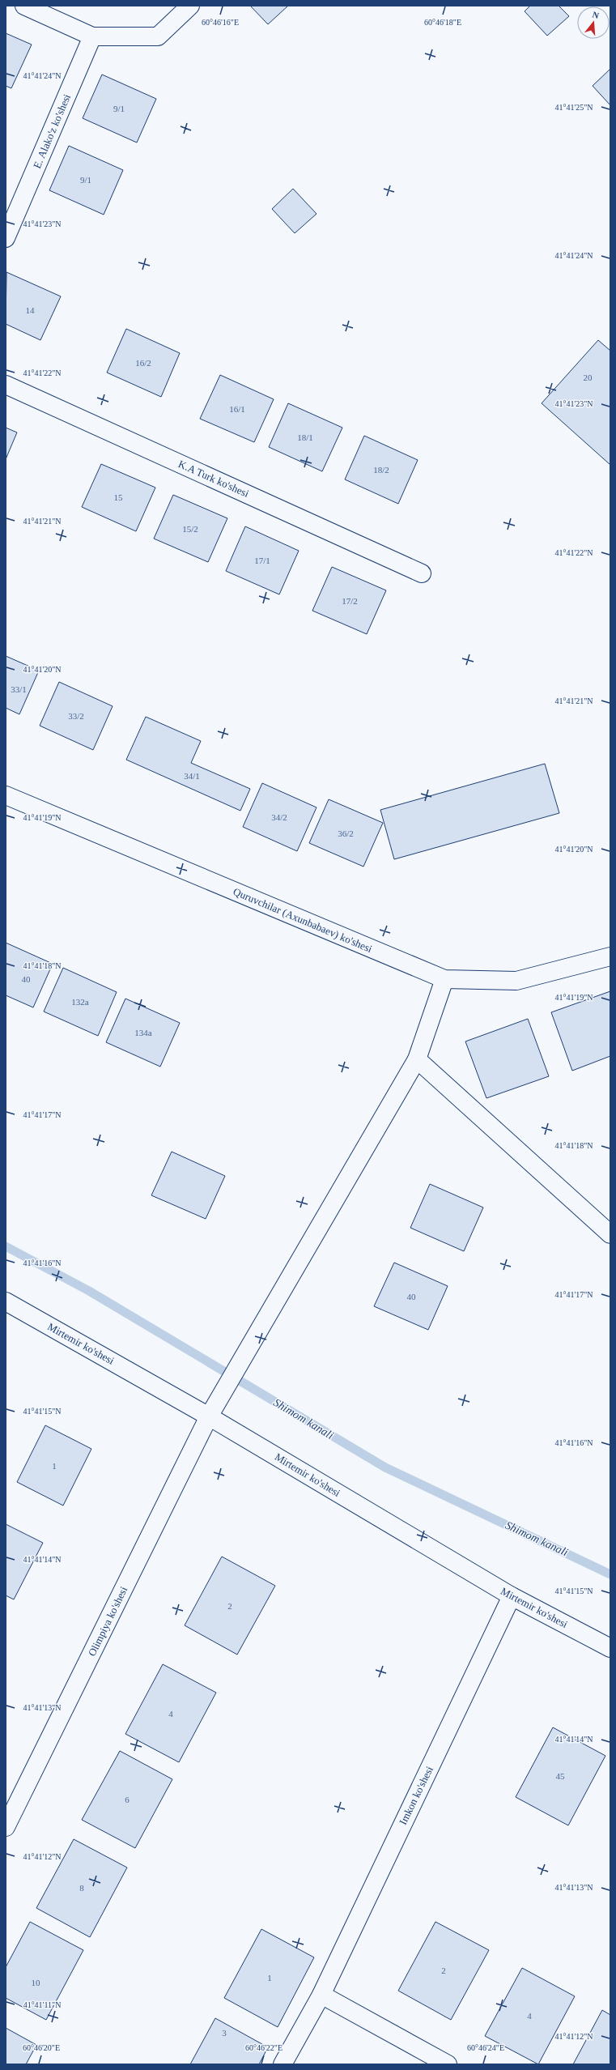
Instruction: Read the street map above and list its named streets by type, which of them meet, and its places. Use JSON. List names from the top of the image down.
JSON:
{
  "streets": {
    "street": [
      "E. Alako'z ko'shesi",
      "K.A Turk ko'shesi",
      "Quruvchilar (Axunbabaev) ko'shesi",
      "Mirtemir ko'shesi",
      "Olimpiya ko'shesi",
      "Imkon ko'shesi"
    ]
  },
  "crossings": [
    ["Quruvchilar (Axunbabaev) ko'shesi", "Olimpiya ko'shesi"],
    ["Mirtemir ko'shesi", "Olimpiya ko'shesi"],
    ["Mirtemir ko'shesi", "Imkon ko'shesi"]
  ],
  "water": ["Shimom kanali"],
  "house_numbers": [
    "9/1",
    "9/1",
    "14",
    "16/2",
    "20",
    "16/1",
    "18/1",
    "18/2",
    "15",
    "15/2",
    "17/1",
    "17/2",
    "33/1",
    "33/2",
    "34/1",
    "34/2",
    "36/2",
    "40",
    "132a",
    "134a",
    "40",
    "1",
    "2",
    "4",
    "45",
    "6",
    "8",
    "2",
    "1",
    "10",
    "4",
    "3"
  ],
  "north": "top",
  "coordinates": [
    "60°46'16\"E",
    "60°46'18\"E",
    "41°41'24\"N",
    "41°41'25\"N",
    "41°41'23\"N",
    "41°41'22\"N",
    "41°41'21\"N",
    "41°41'20\"N",
    "41°41'19\"N",
    "41°41'18\"N",
    "41°41'17\"N",
    "41°41'16\"N",
    "41°41'15\"N",
    "41°41'14\"N",
    "41°41'13\"N",
    "41°41'12\"N",
    "41°41'11\"N",
    "60°46'20\"E",
    "60°46'22\"E",
    "60°46'24\"E"
  ]
}
